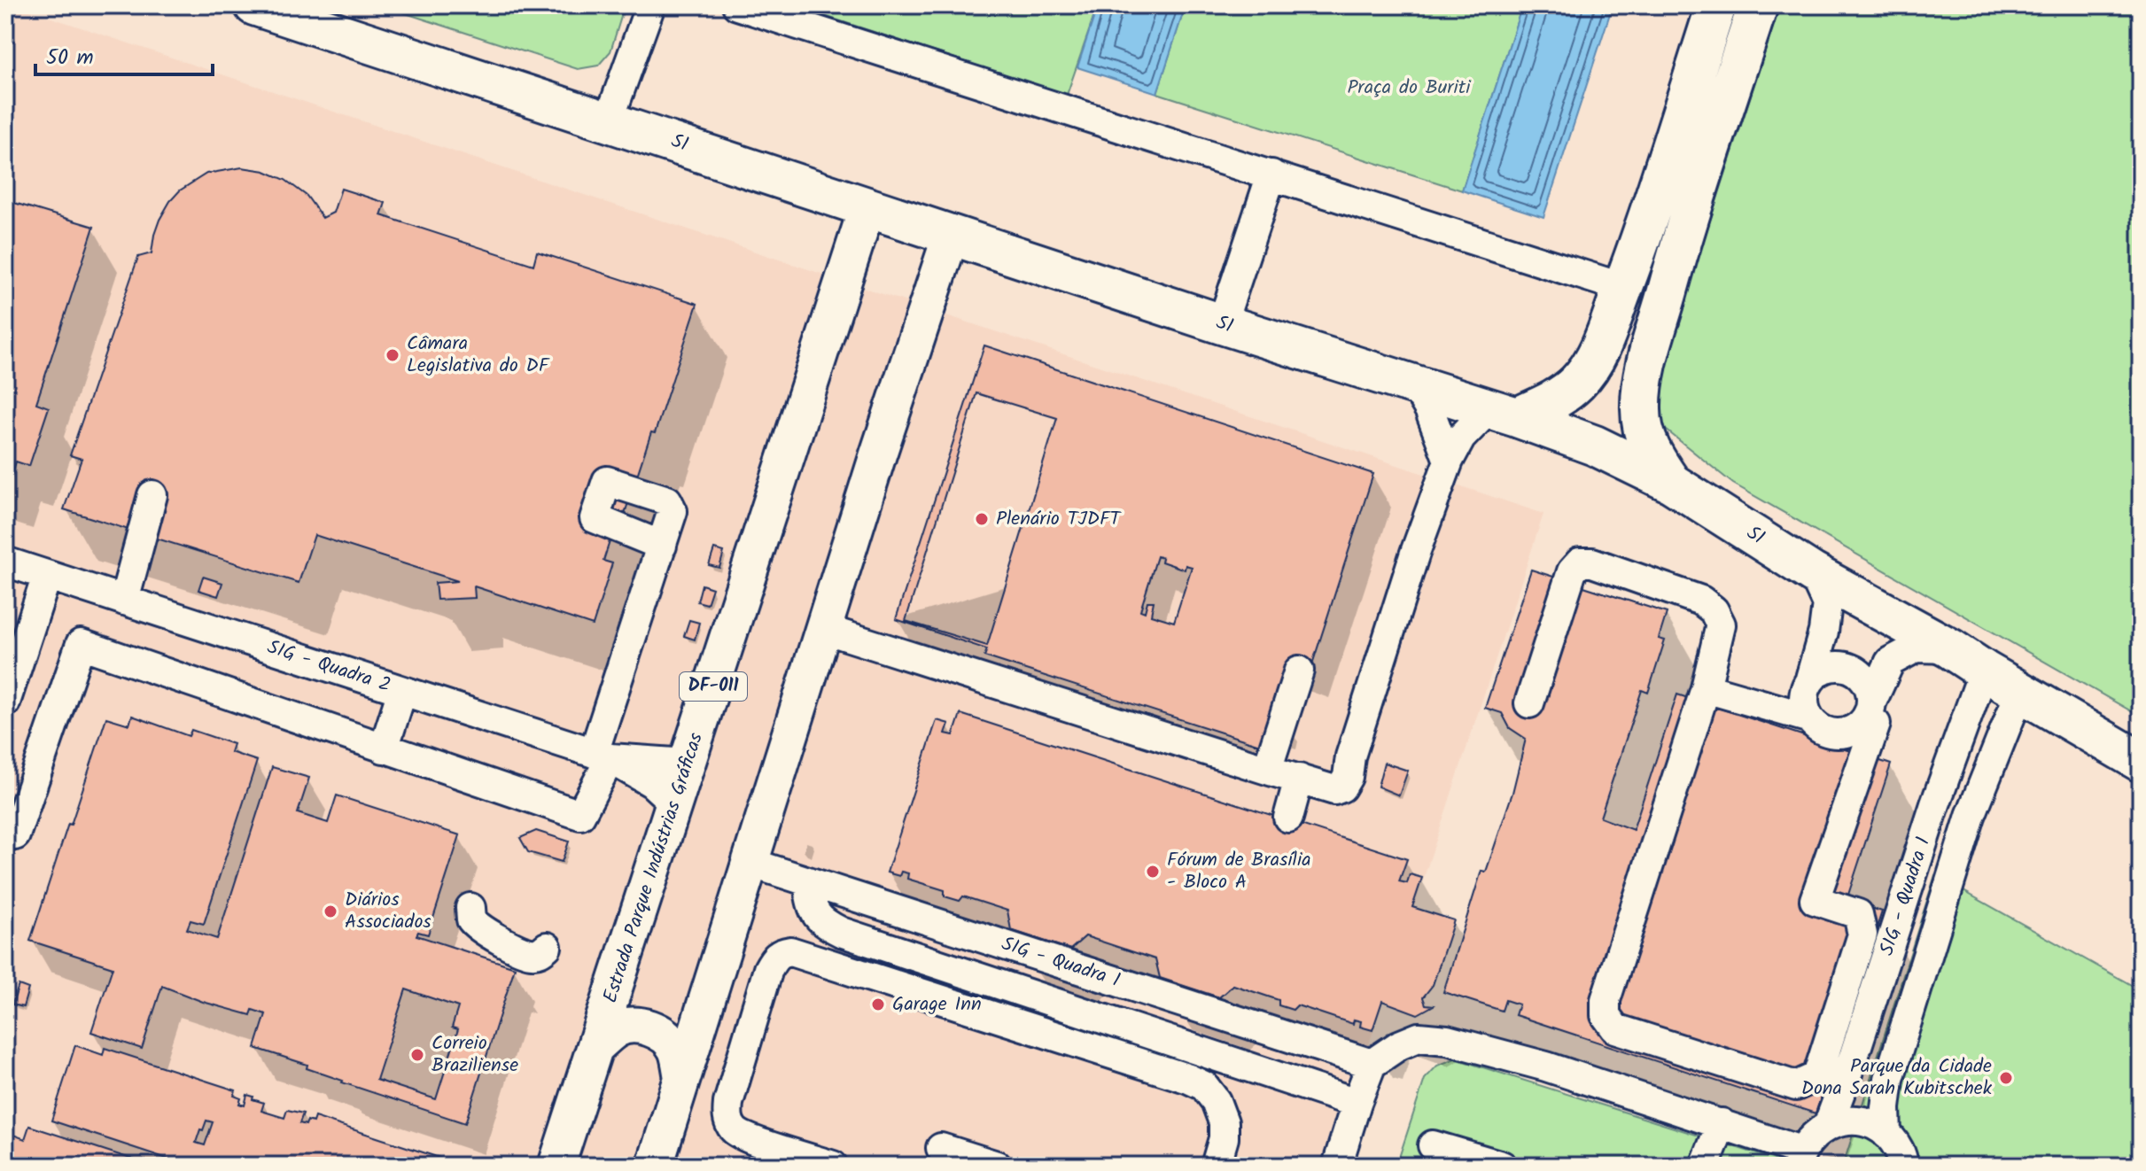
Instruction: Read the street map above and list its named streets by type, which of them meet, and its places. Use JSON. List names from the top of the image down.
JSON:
{
  "streets": {
    "highway": ["S1"],
    "main road": ["DF-011", "Estrada Parque Indústrias Gráficas"],
    "street": ["SIG - Quadra 2", "SIG - Quadra 1"]
  },
  "crossings": [
    ["S1", "Estrada Parque Indústrias Gráficas"],
    ["S1", "SIG - Quadra 1"],
    ["SIG - Quadra 2", "Estrada Parque Indústrias Gráficas"]
  ],
  "parks": ["Praça do Buriti"],
  "places": [
    "Câmara Legislativa do DF",
    "Plenário TJDFT",
    "Fórum de Brasília - Bloco A",
    "Diários Associados",
    "Garage Inn",
    "Correio Braziliense",
    "Parque da Cidade Dona Sarah Kubitschek"
  ],
  "scale_bar": "50 m"
}
